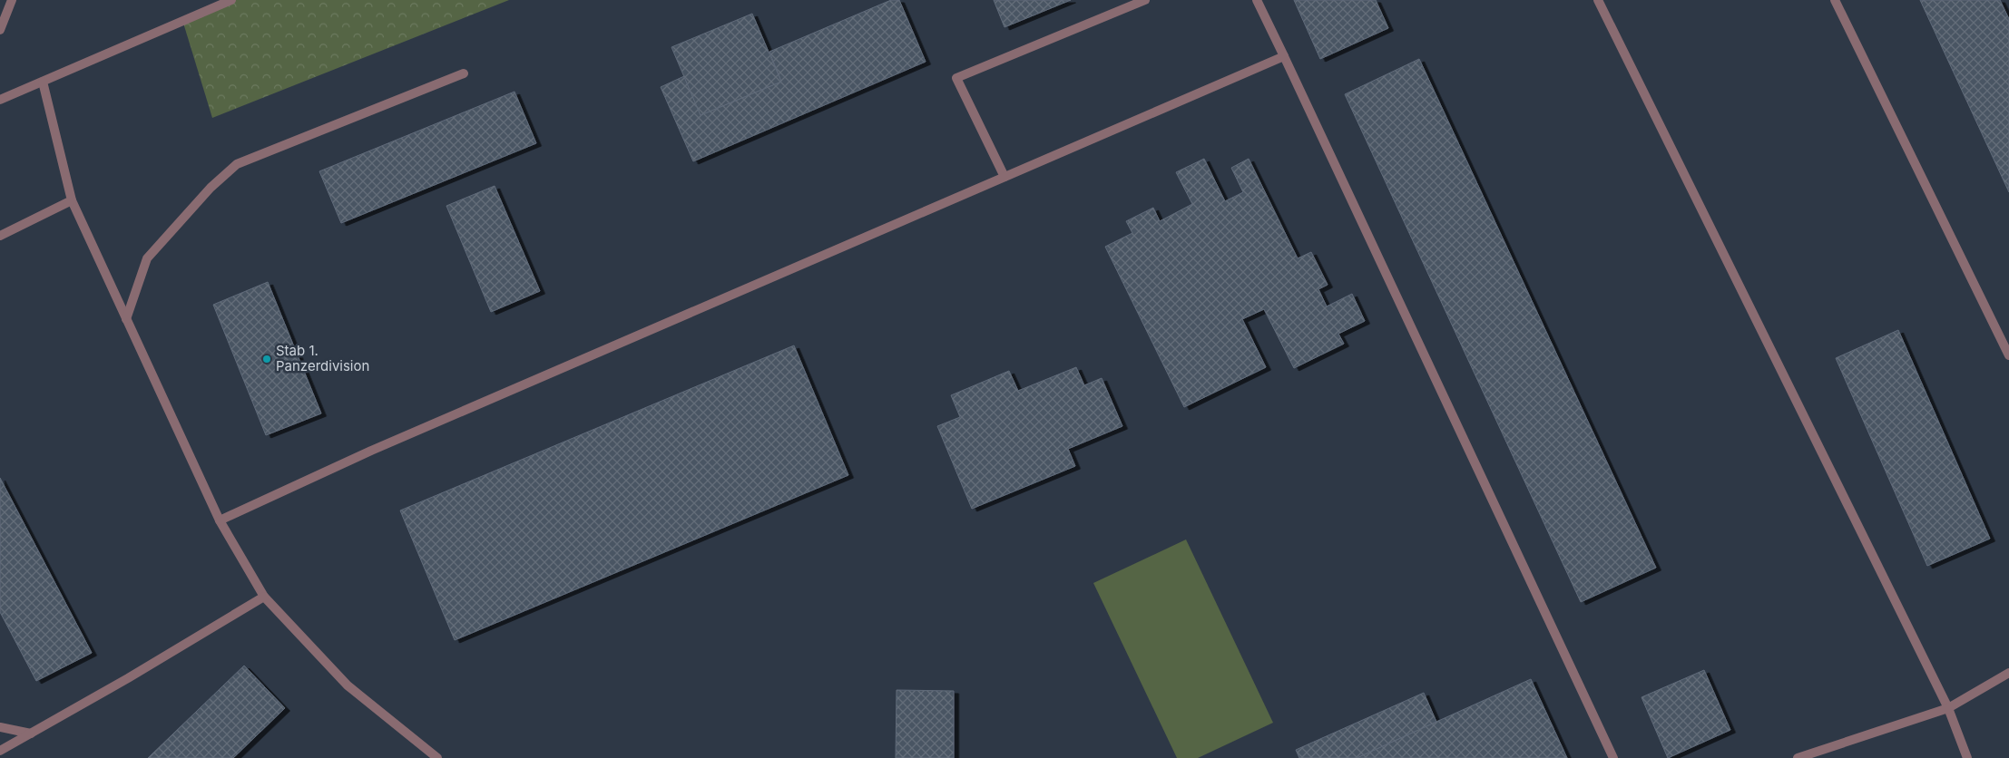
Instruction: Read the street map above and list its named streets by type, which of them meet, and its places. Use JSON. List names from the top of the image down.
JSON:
{
  "places": ["Stab 1. Panzerdivision"]
}
